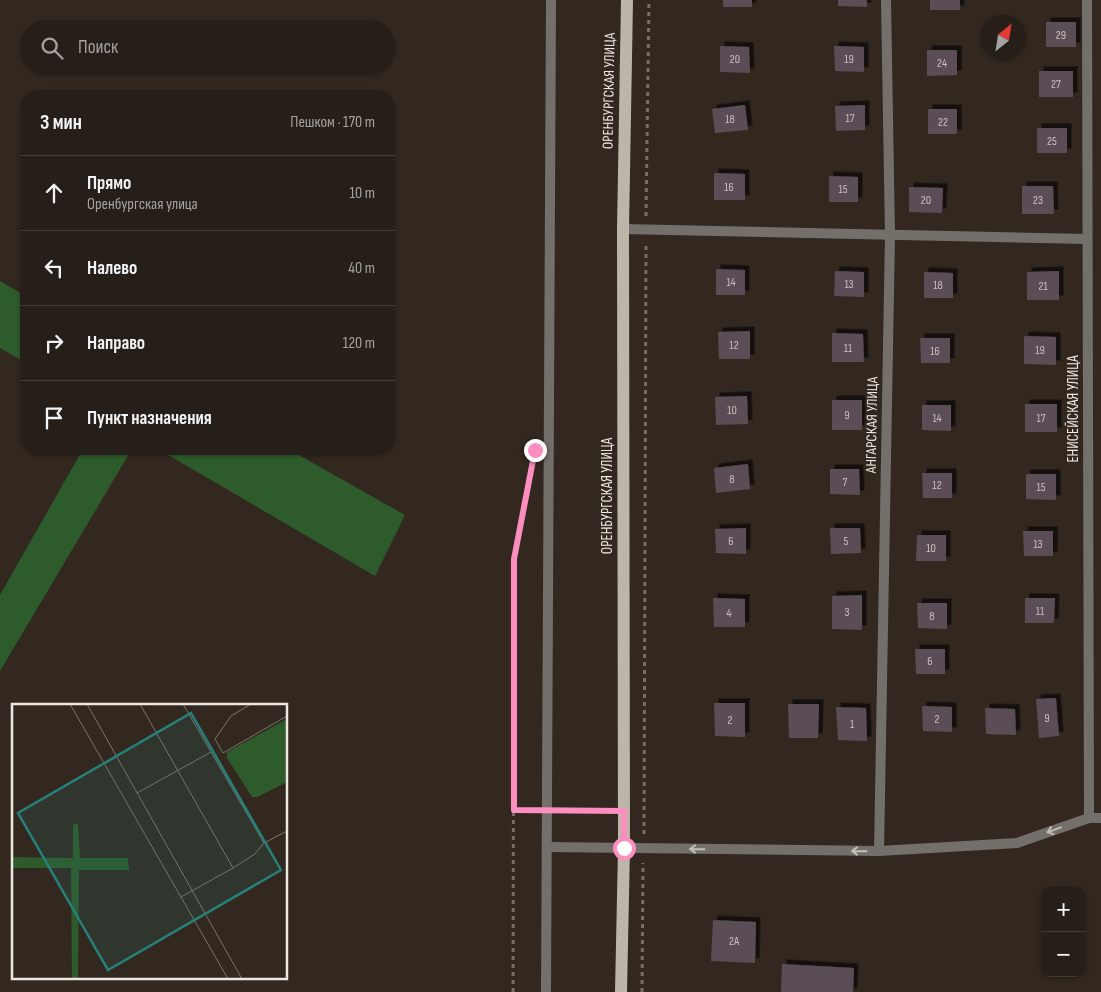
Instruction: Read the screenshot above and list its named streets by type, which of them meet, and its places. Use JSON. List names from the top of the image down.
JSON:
{
  "streets": {
    "main road": ["ОРЕНБУРГСКАЯ УЛИЦА"],
    "street": ["ЕНИСЕЙСКАЯ УЛИЦА", "АНГАРСКАЯ УЛИЦА"]
  },
  "house_numbers": [
    "29",
    "20",
    "19",
    "24",
    "27",
    "17",
    "18",
    "22",
    "25",
    "16",
    "15",
    "20",
    "23",
    "14",
    "13",
    "18",
    "21",
    "12",
    "11",
    "19",
    "16",
    "10",
    "9",
    "14",
    "17",
    "8",
    "7",
    "12",
    "15",
    "6",
    "5",
    "13",
    "10",
    "11",
    "3",
    "4",
    "8",
    "6",
    "9",
    "2",
    "2",
    "1",
    "2А"
  ],
  "north": "top right",
  "page": {
    "search": "Поиск",
    "heading": ["3 мин", "Пешком · 170 m"],
    "list": [
      ["Прямо", "Оренбургская улица", "10 m"],
      ["Налево", "40 m"],
      ["Направо", "120 m"],
      "Пункт назначения"
    ],
    "map_buttons": ["+", "−"]
  }
}
